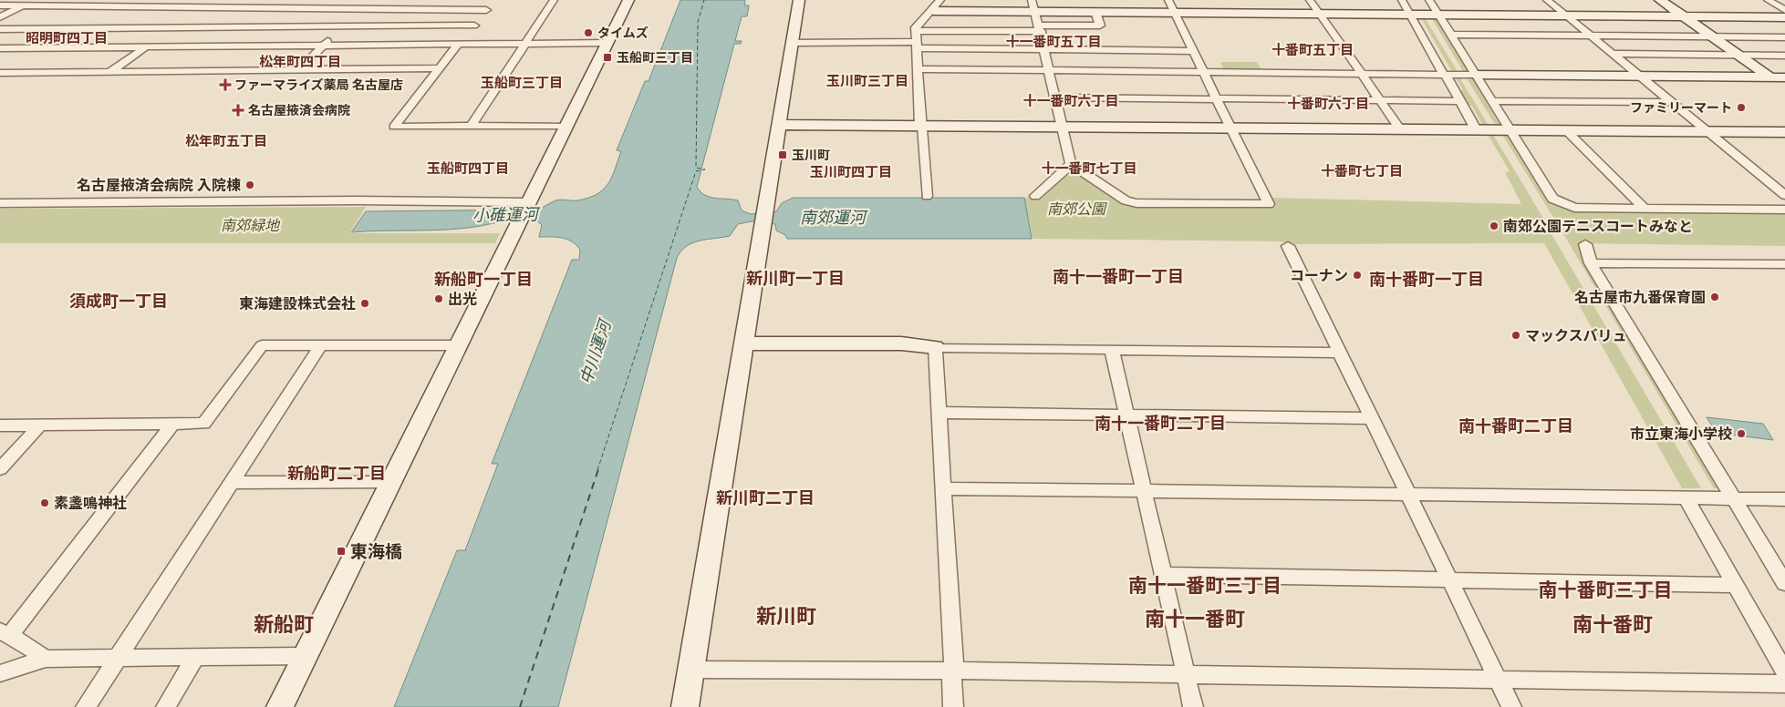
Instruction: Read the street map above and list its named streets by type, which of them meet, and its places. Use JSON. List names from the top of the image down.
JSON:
{
  "districts": [
    "昭明町四丁目",
    "十一番町五丁目",
    "十番町五丁目",
    "松年町四丁目",
    "玉川町三丁目",
    "玉船町三丁目",
    "十一番町六丁目",
    "十番町六丁目",
    "松年町五丁目",
    "玉船町四丁目",
    "十一番町七丁目",
    "十番町七丁目",
    "玉川町四丁目",
    "南十一番町一丁目",
    "新川町一丁目",
    "新船町一丁目",
    "南十番町一丁目",
    "須成町一丁目",
    "南十一番町二丁目",
    "南十番町二丁目",
    "新船町二丁目",
    "新川町二丁目",
    "南十一番町三丁目",
    "南十番町三丁目",
    "新川町",
    "南十一番町",
    "新船町",
    "南十番町"
  ],
  "water": ["小碓運河", "南郊運河", "中川運河"],
  "parks": ["南郊公園", "南郊緑地"],
  "places": {
    "other": [
      "タイムズ",
      "ファミリーマート",
      "名古屋掖済会病院 入院棟",
      "南郊公園テニスコートみなと",
      "コーナン",
      "名古屋市九番保育園",
      "出光",
      "東海建設株式会社",
      "マックスバリュ",
      "市立東海小学校",
      "素盞鳴神社"
    ],
    "transit": ["玉船町三丁目", "玉川町", "東海橋"],
    "health": ["ファーマライズ薬局 名古屋店", "名古屋掖済会病院"]
  }
}
